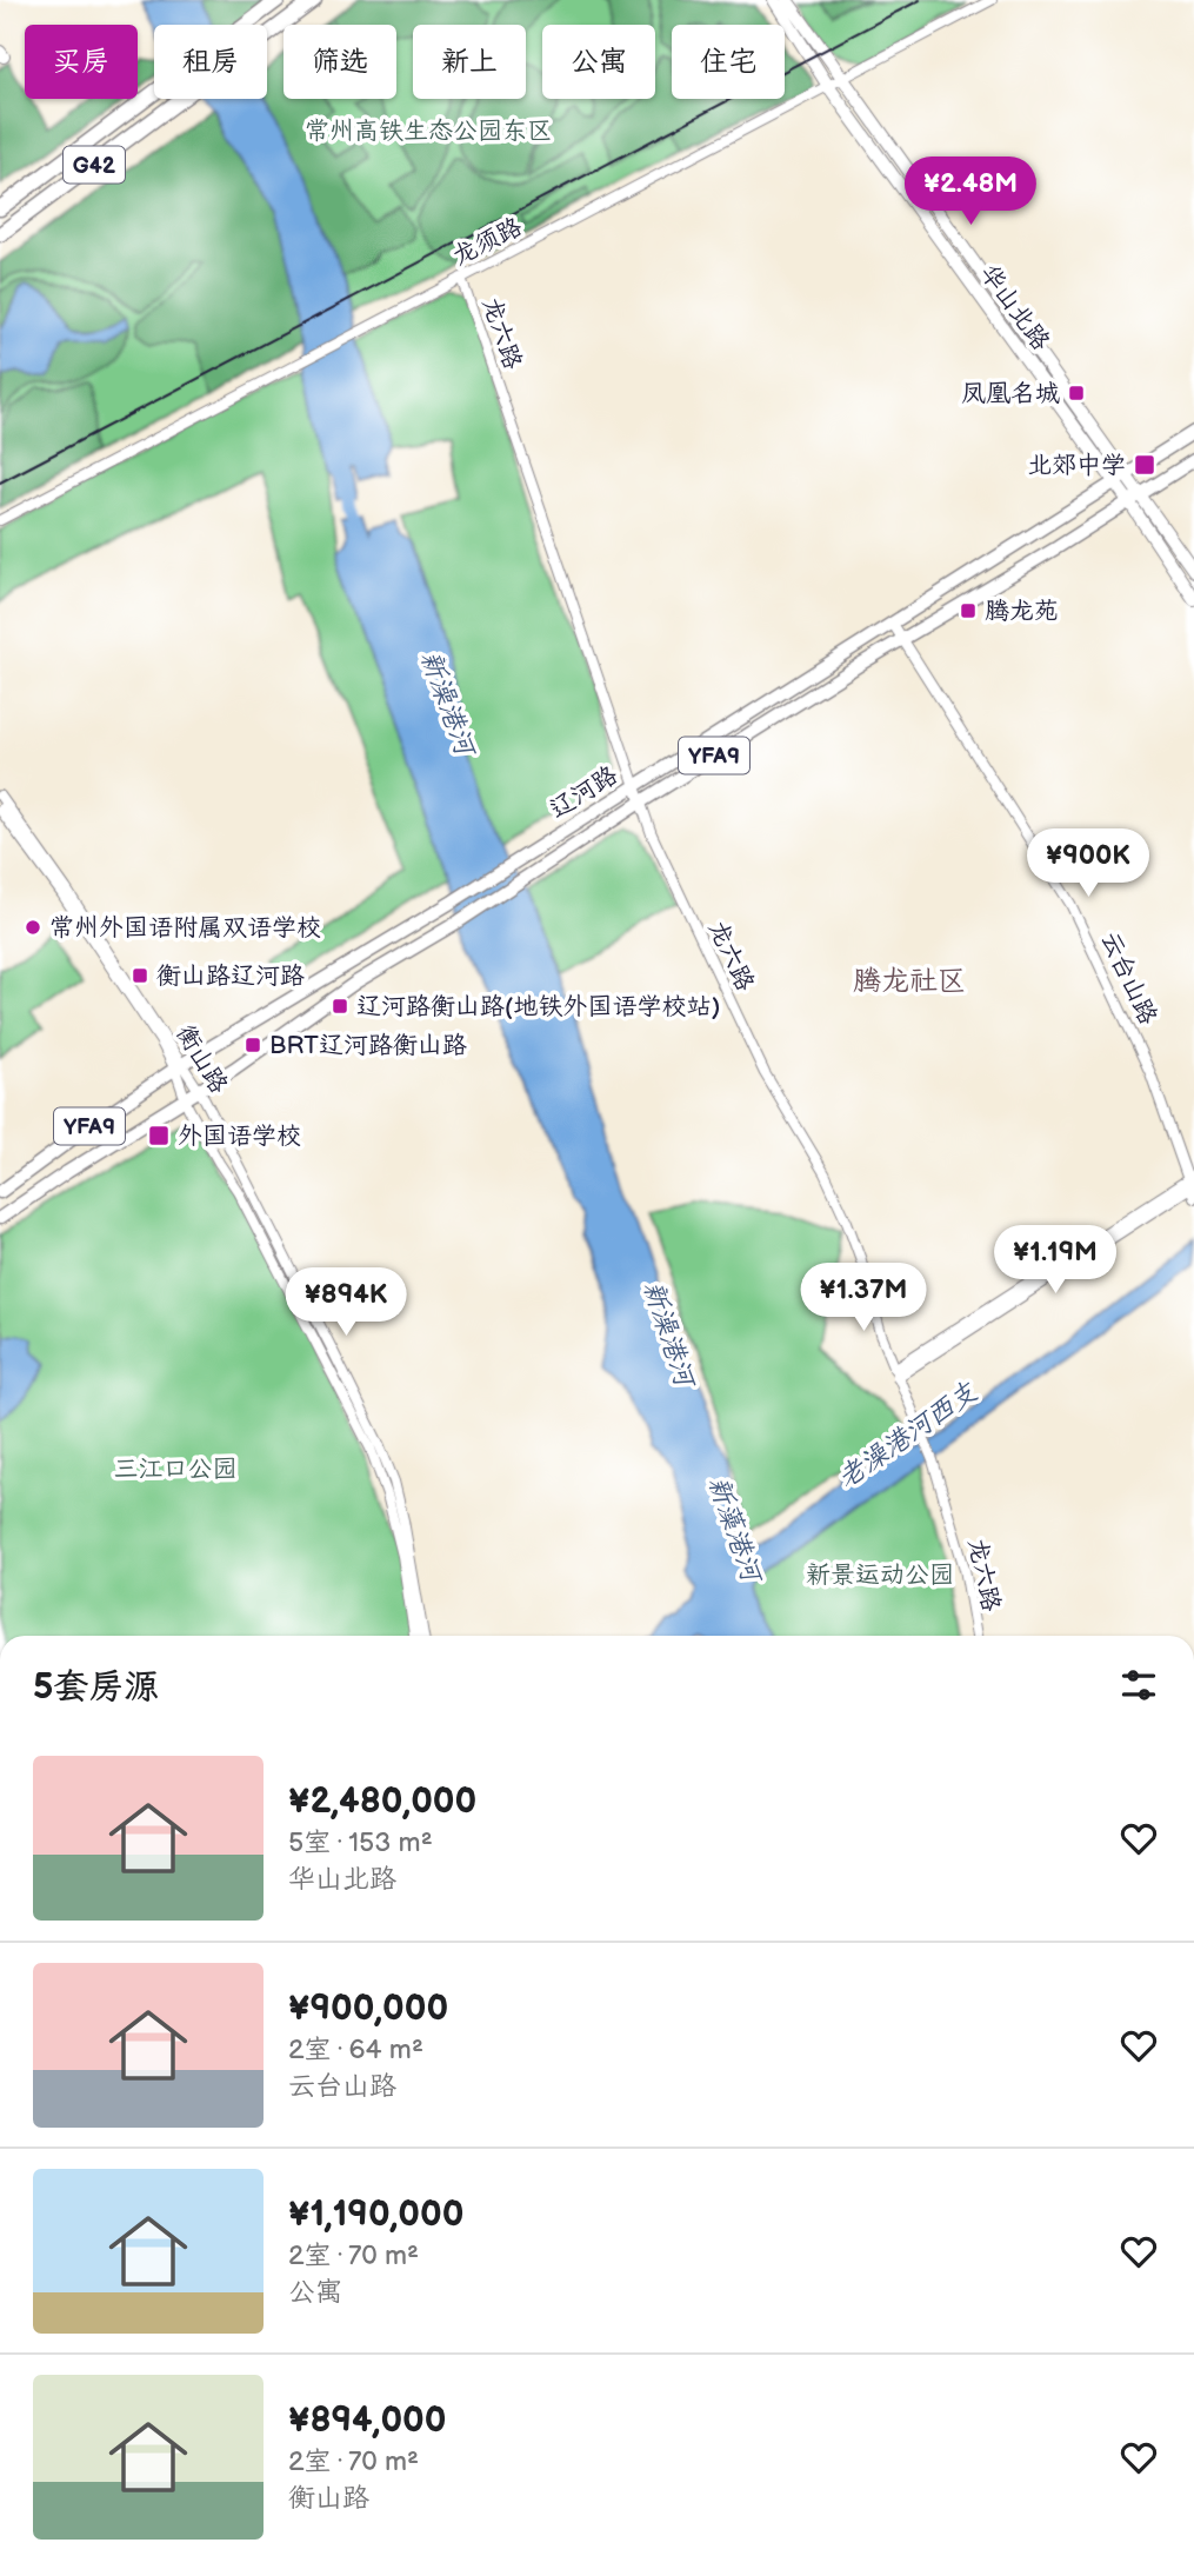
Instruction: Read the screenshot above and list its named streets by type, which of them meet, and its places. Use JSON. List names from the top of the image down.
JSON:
{
  "streets": {
    "highway": ["G42"],
    "main road": ["华山北路", "YFA9", "辽河路"],
    "street": [
      "龙须路",
      "龙六路",
      "云台山路",
      "衡山路"
    ]
  },
  "crossings": [
    ["龙须路", "华山北路"],
    ["龙须路", "龙六路"],
    ["华山北路", "辽河路"],
    ["龙六路", "辽河路"],
    ["辽河路", "云台山路"],
    ["辽河路", "衡山路"]
  ],
  "districts": ["腾龙社区"],
  "water": ["新澡港河", "老澡港河西支", "新藻港河"],
  "parks": ["常州高铁生态公园东区", "三江口公园", "新景运动公园"],
  "places": {
    "transit": [
      "凤凰名城",
      "北郊中学",
      "腾龙苑",
      "衡山路辽河路",
      "辽河路衡山路(地铁外国语学校站)",
      "BRT辽河路衡山路",
      "外国语学校"
    ],
    "other": ["常州外国语附属双语学校"]
  },
  "page": {
    "chip": [
      "买房",
      "租房",
      "筛选",
      "新上",
      "公寓",
      "住宅"
    ],
    "price": [
      "¥2.48M",
      "¥900K",
      "¥1.19M",
      "¥1.37M",
      "¥894K"
    ],
    "heading": "5套房源",
    "list": [
      {
        "name": "¥2,480,000",
        "note": "5室 · 153 m² · 华山北路"
      },
      {
        "name": "¥900,000",
        "note": "2室 · 64 m² · 云台山路"
      },
      {
        "name": "¥1,190,000",
        "note": "2室 · 70 m² · 公寓"
      },
      {
        "name": "¥894,000",
        "note": "2室 · 70 m² · 衡山路"
      }
    ]
  }
}
